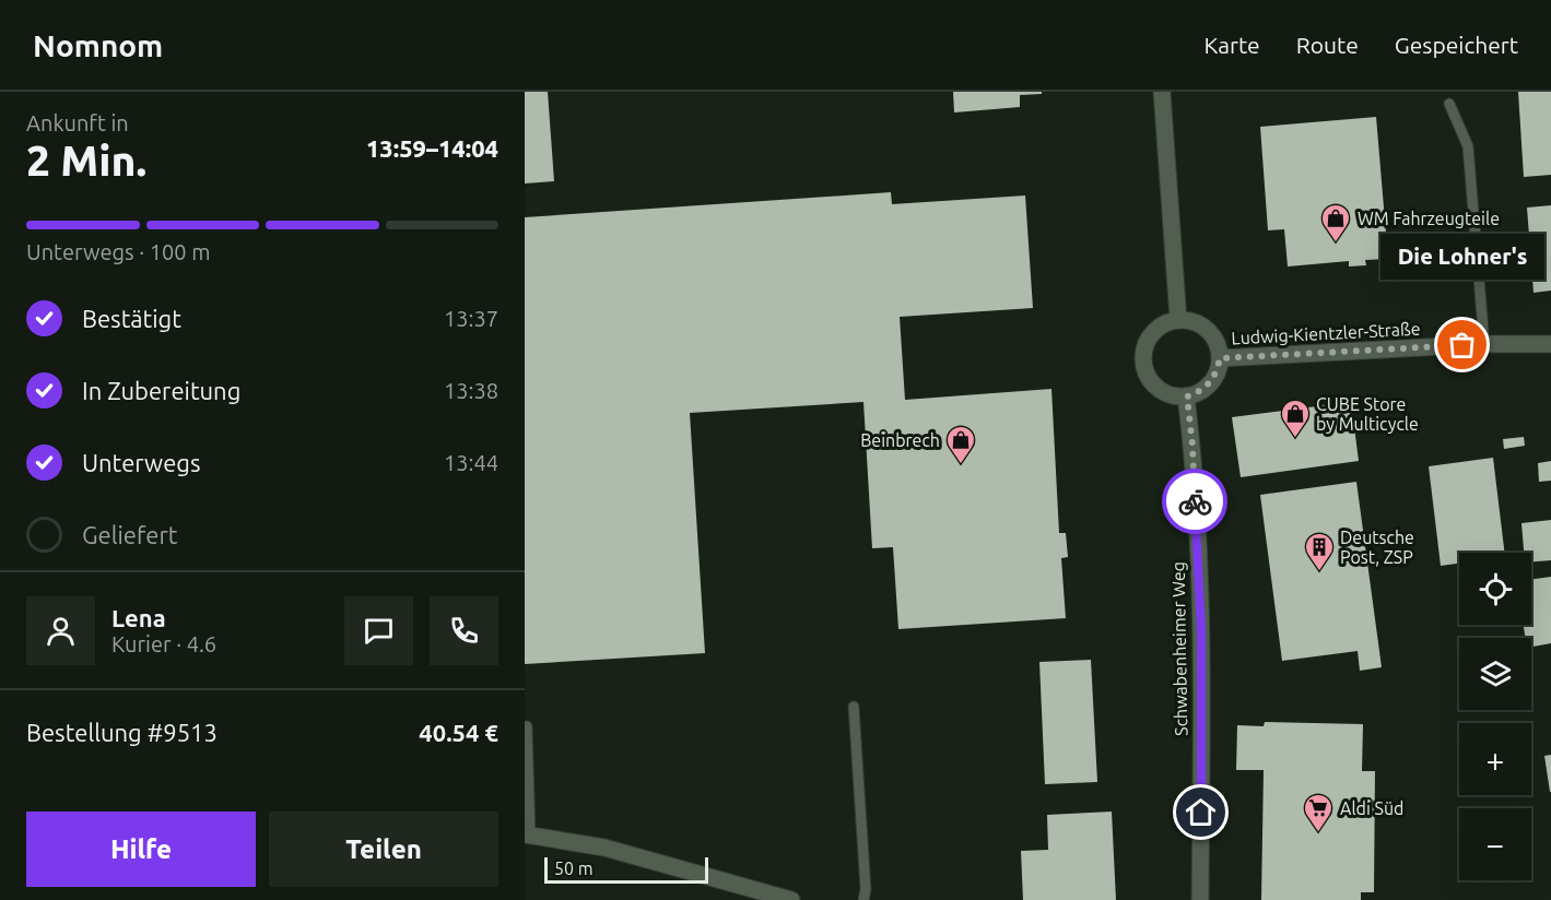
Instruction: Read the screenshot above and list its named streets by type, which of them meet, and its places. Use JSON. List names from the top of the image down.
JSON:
{
  "streets": {
    "street": ["Ludwig-Kientzler-Straße", "Schwabenheimer Weg"]
  },
  "crossings": [
    ["Ludwig-Kientzler-Straße", "Schwabenheimer Weg"]
  ],
  "places": {
    "shop": ["WM Fahrzeugteile", "CUBE Store by Multicycle", "Beinbrech"],
    "other": ["Die Lohner's"],
    "building": ["Deutsche Post, ZSP"],
    "supermarket": ["Aldi Süd"]
  },
  "scale_bar": "50 m",
  "page": {
    "header": "Nomnom",
    "nav": ["Karte", "Route", "Gespeichert"],
    "heading": ["2 Min.", "Ankunft in", "13:59–14:04"],
    "panel": [
      "Lena",
      "Kurier · 4.6",
      "Bestellung #9513",
      "40.54 €"
    ],
    "bar": "Unterwegs · 100 m",
    "bubble": "Die Lohner's",
    "list": [
      ["Bestätigt", "13:37"],
      ["In Zubereitung", "13:38"],
      ["Unterwegs", "13:44"],
      "Geliefert"
    ],
    "map_buttons": ["+", "−"],
    "buttons": ["Hilfe", "Teilen"],
    "scale": "50 m"
  }
}
